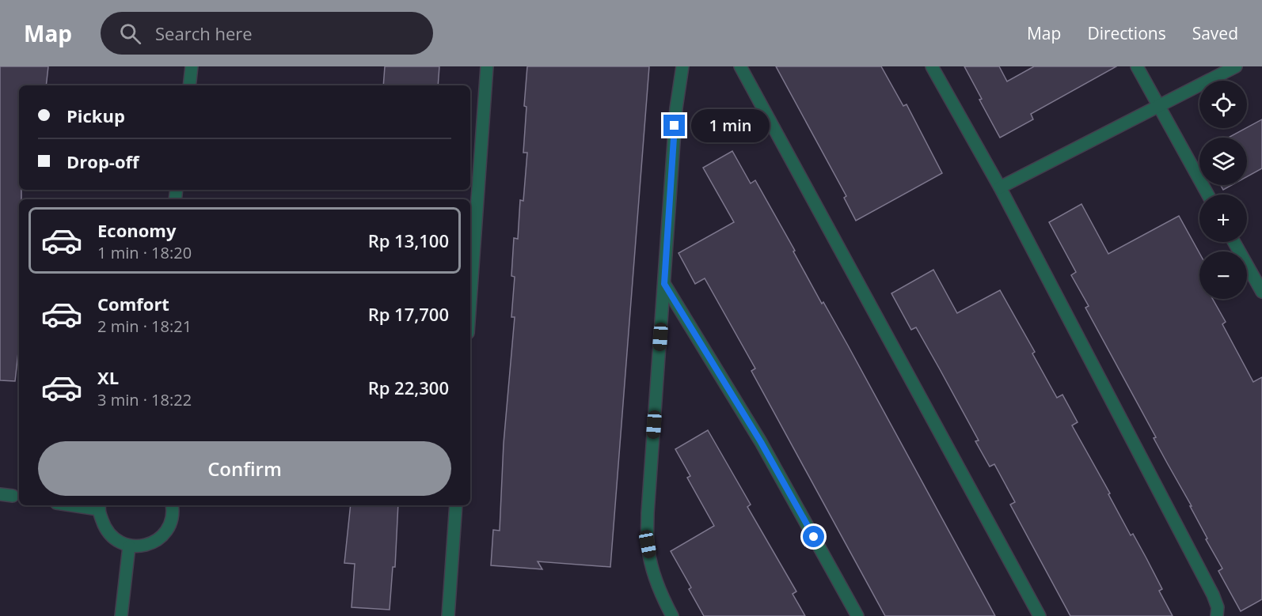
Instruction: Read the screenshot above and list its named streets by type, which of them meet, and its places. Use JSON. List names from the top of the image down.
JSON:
{
  "page": {
    "header": "Map",
    "search": "Search here",
    "nav": ["Map", "Directions", "Saved"],
    "map_buttons": ["+", "−"],
    "banner": ["Pickup", "Drop-off"],
    "bubble": "1 min",
    "list": [
      {
        "name": "Economy",
        "note": "1 min · 18:20",
        "value": "Rp 13,100"
      },
      {
        "name": "Comfort",
        "note": "2 min · 18:21",
        "value": "Rp 17,700"
      },
      {
        "name": "XL",
        "note": "3 min · 18:22",
        "value": "Rp 22,300"
      }
    ],
    "buttons": "Confirm"
  }
}
